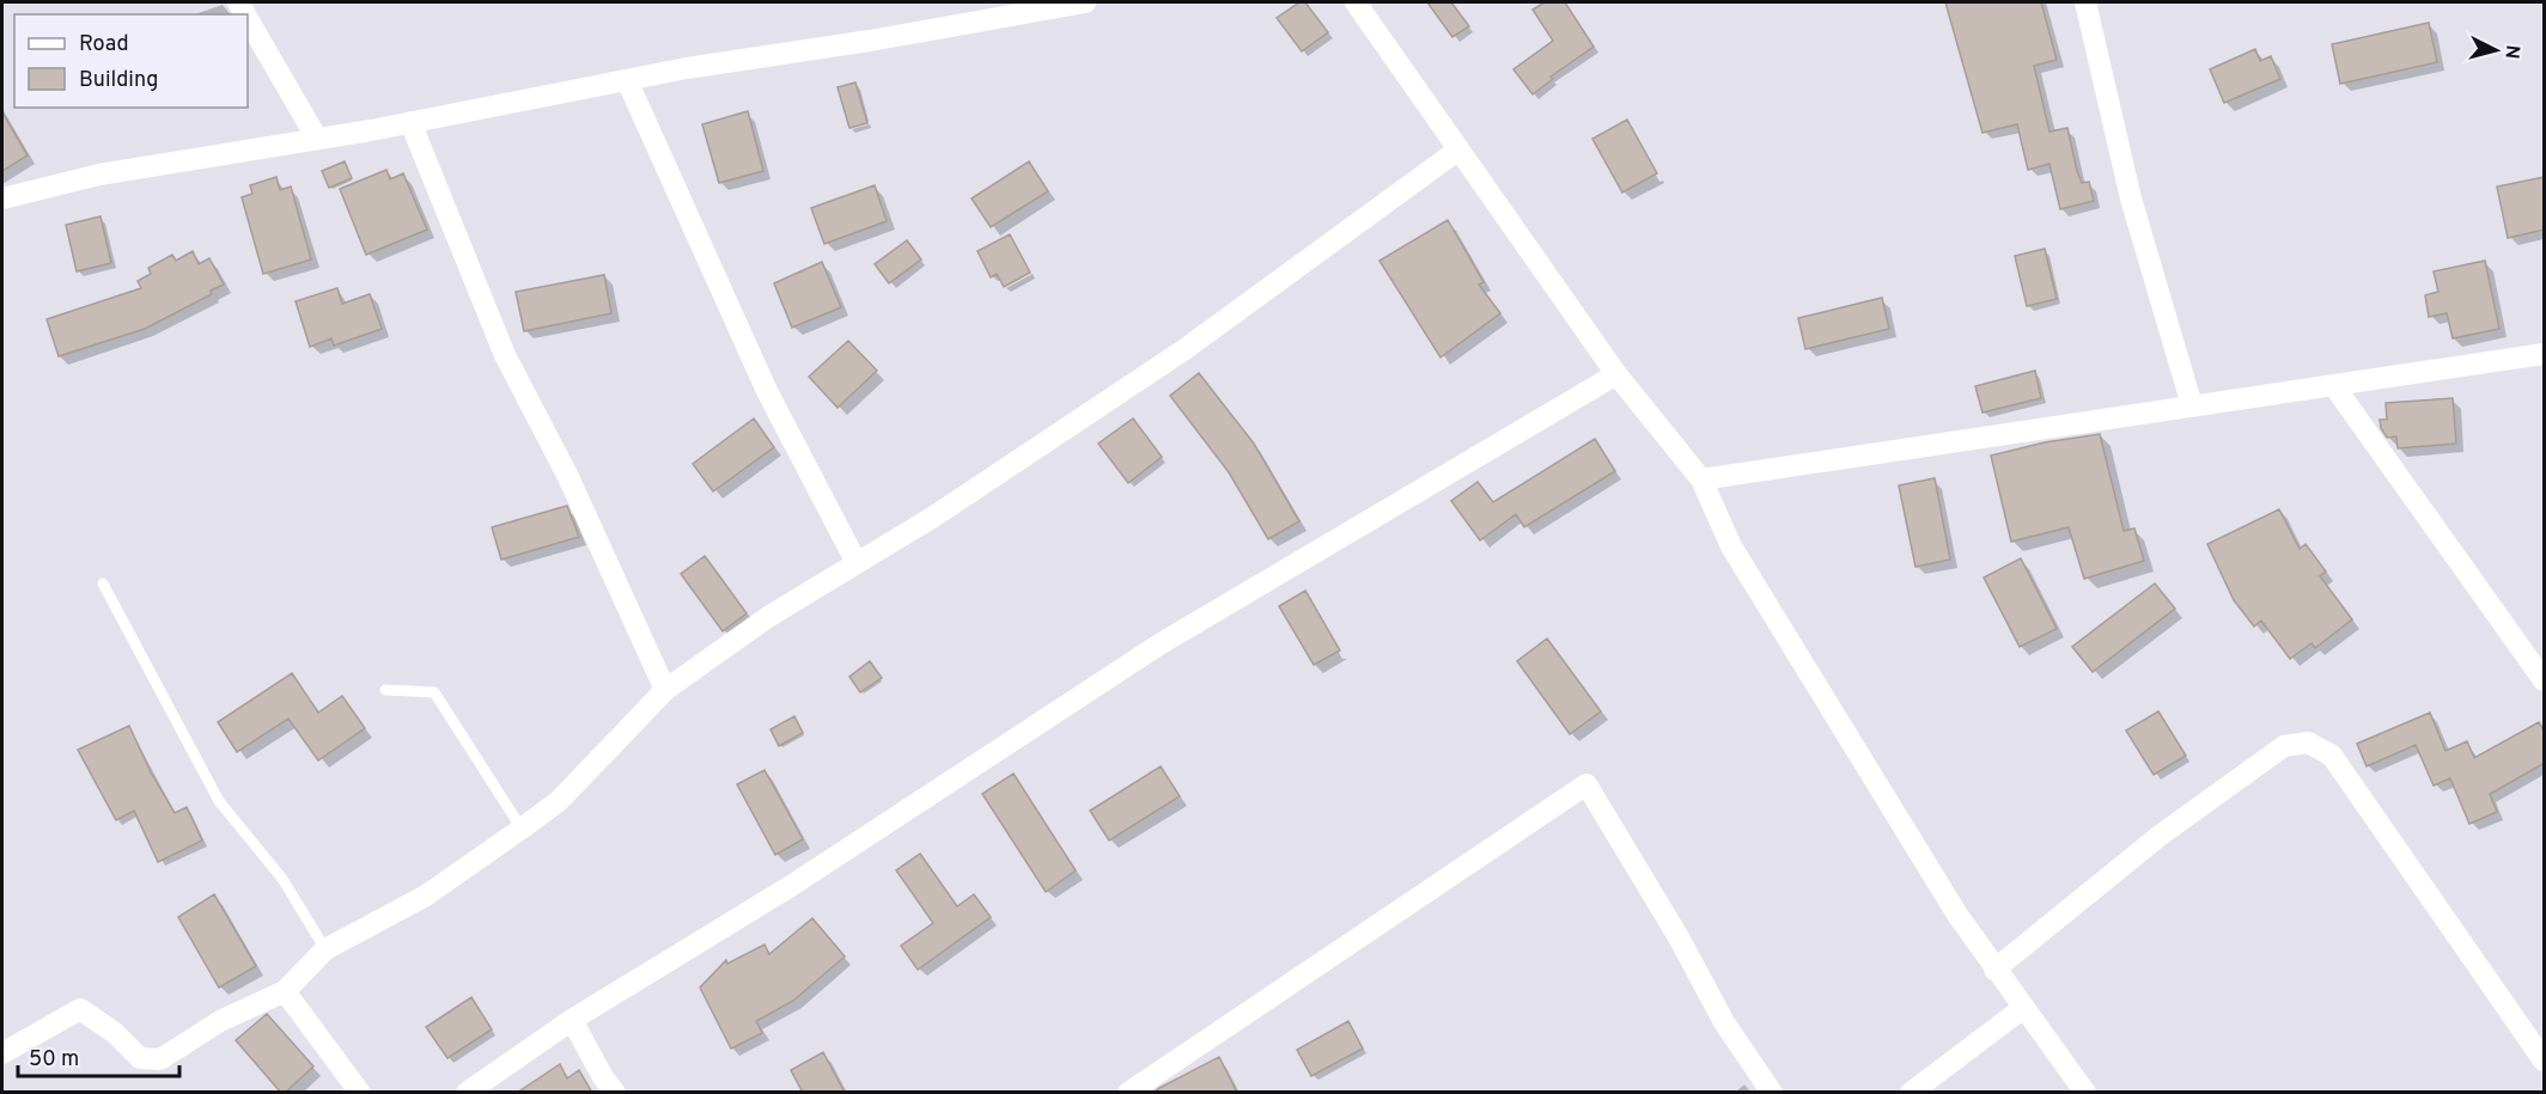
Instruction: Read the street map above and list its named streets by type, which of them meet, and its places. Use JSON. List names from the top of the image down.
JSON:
{
  "legend": ["Road", "Building"],
  "scale_bar": "50 m",
  "north": "right"
}
